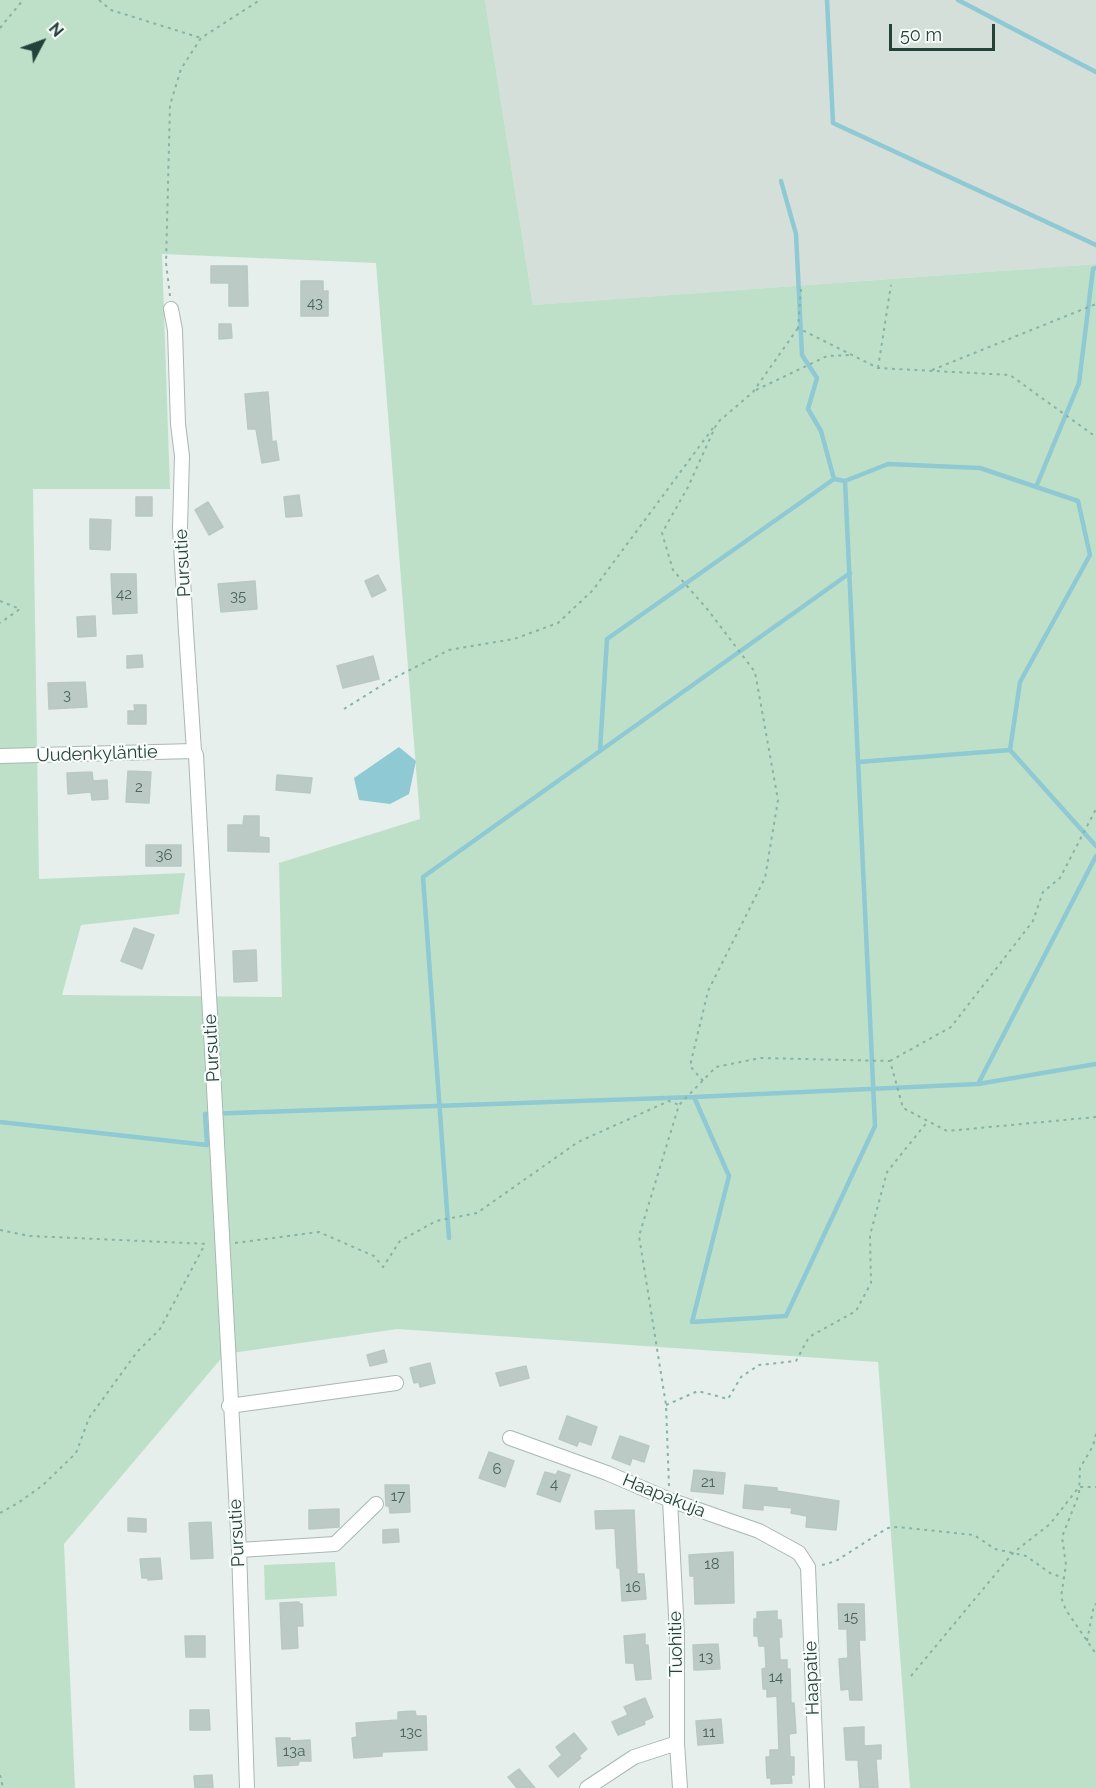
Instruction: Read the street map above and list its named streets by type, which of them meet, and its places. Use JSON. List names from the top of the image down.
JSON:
{
  "streets": {
    "street": [
      "Pursutie",
      "Uudenkyläntie",
      "Haapakuja",
      "Tuohitie",
      "Haapatie"
    ]
  },
  "crossings": [
    ["Pursutie", "Uudenkyläntie"],
    ["Haapakuja", "Tuohitie"],
    ["Haapakuja", "Haapatie"]
  ],
  "house_numbers": [
    "43",
    "42",
    "35",
    "3",
    "2",
    "36",
    "6",
    "21",
    "4",
    "17",
    "18",
    "16",
    "15",
    "13",
    "14",
    "13c",
    "11",
    "13a"
  ],
  "scale_bar": "50 m",
  "north": "top right"
}
